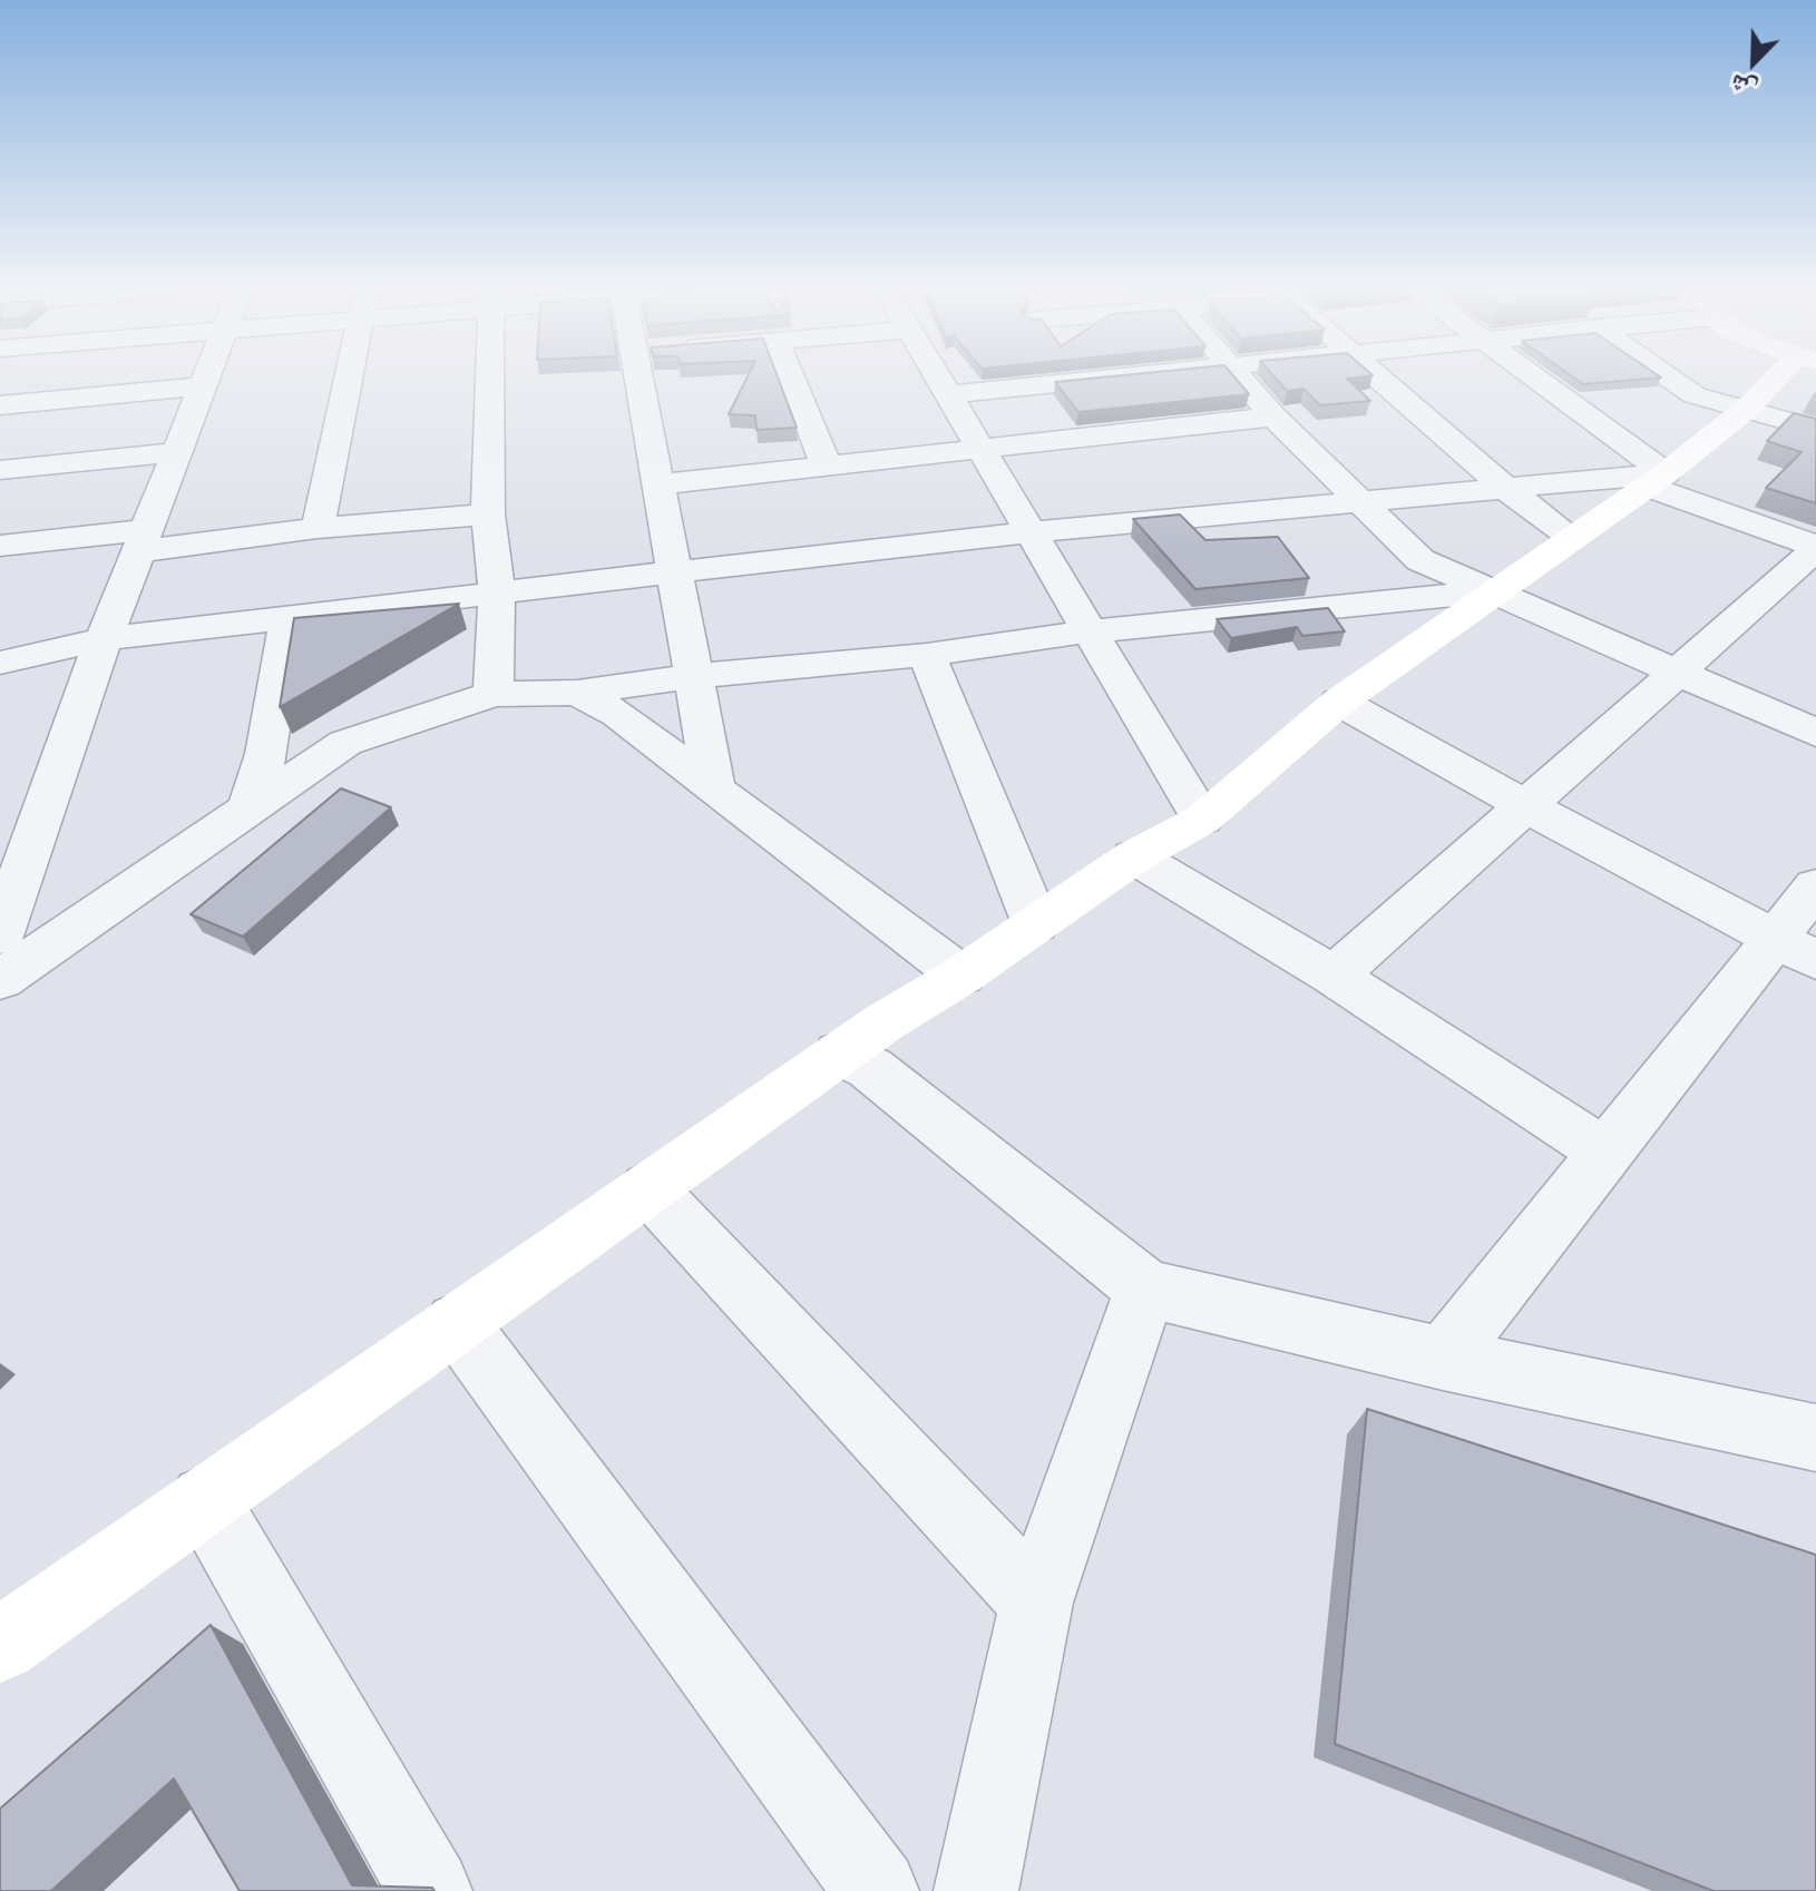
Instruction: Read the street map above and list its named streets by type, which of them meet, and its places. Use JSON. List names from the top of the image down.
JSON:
{
  "north": "bottom left"
}
